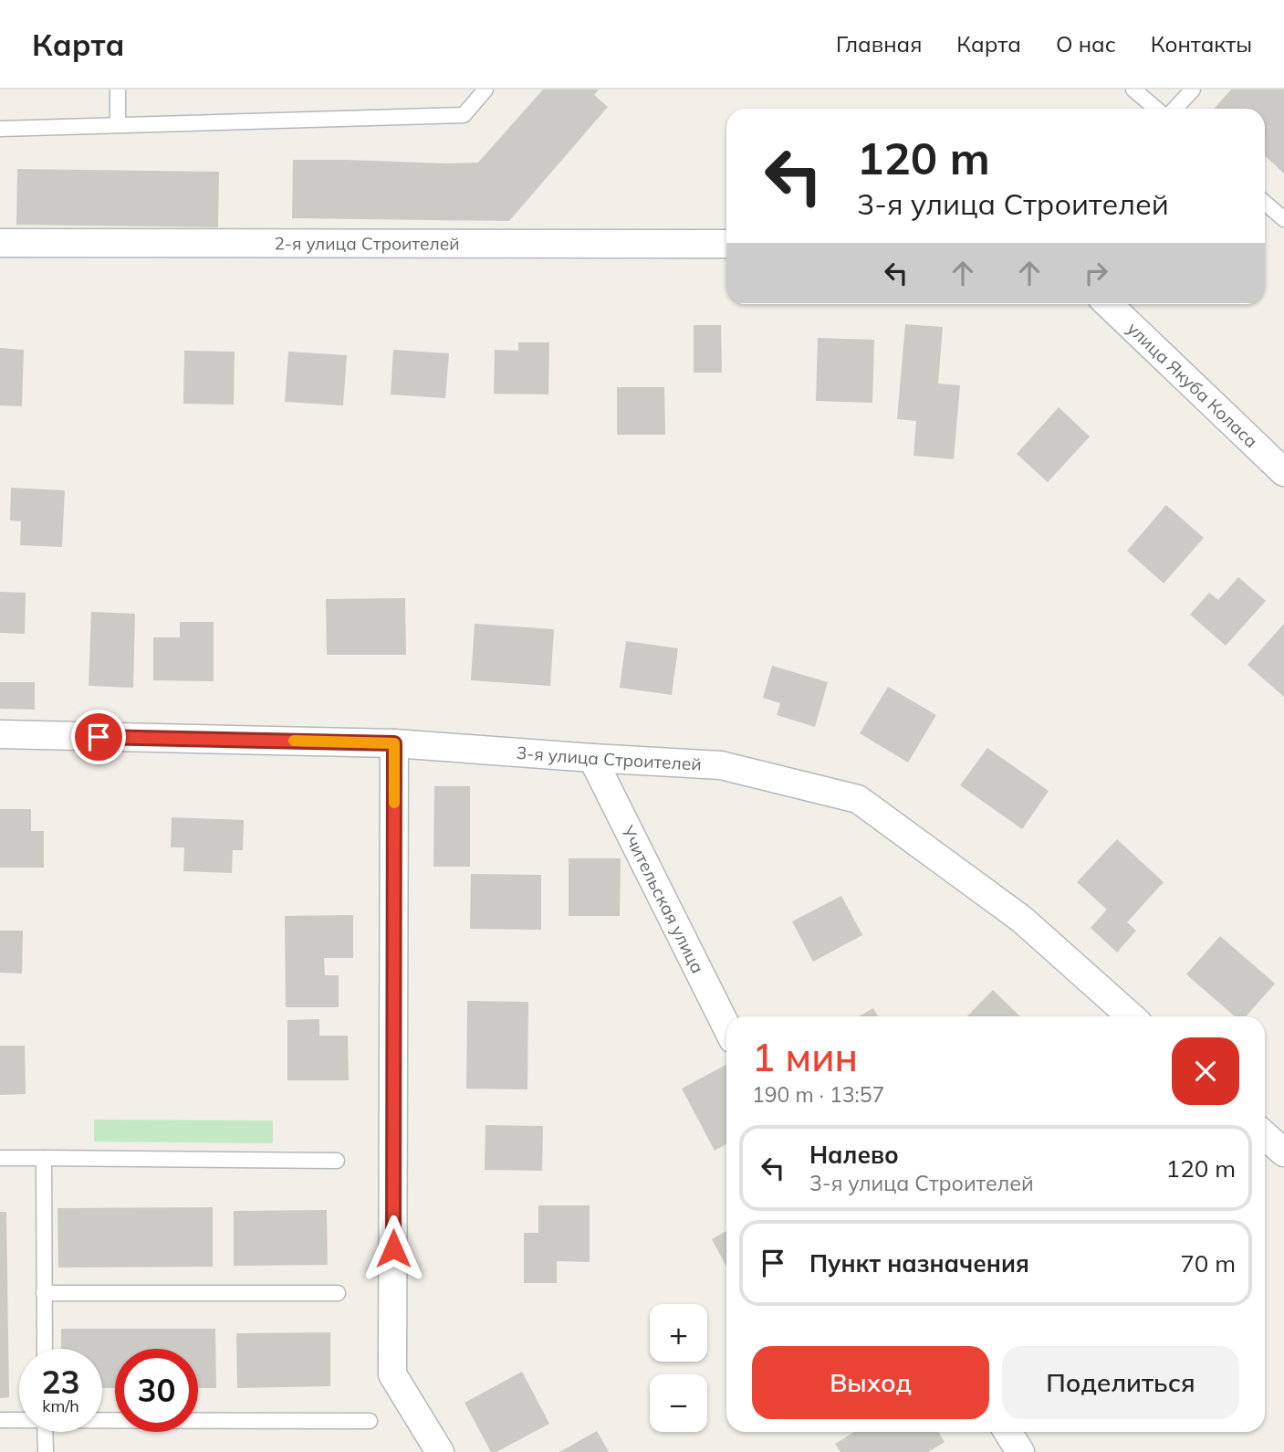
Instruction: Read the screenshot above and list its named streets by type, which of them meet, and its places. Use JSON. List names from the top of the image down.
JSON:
{
  "streets": {
    "street": [
      "2-я улица Строителей",
      "улица Якуба Коласа",
      "3-я улица Строителей",
      "Учительская улица"
    ]
  },
  "crossings": [
    ["3-я улица Строителей", "Учительская улица"]
  ],
  "page": {
    "header": "Карта",
    "nav": [
      "Главная",
      "Карта",
      "О нас",
      "Контакты"
    ],
    "turn": ["120 m", "3-я улица Строителей"],
    "heading": ["1 мин", "190 m · 13:57"],
    "list": [
      {
        "name": "Налево",
        "note": "3-я улица Строителей",
        "value": "120 m"
      },
      {
        "name": "Пункт назначения",
        "value": "70 m"
      }
    ],
    "map_buttons": ["+", "−"],
    "buttons": ["Выход", "Поделиться"],
    "speed": "23 km/h",
    "limit": "30"
  }
}
